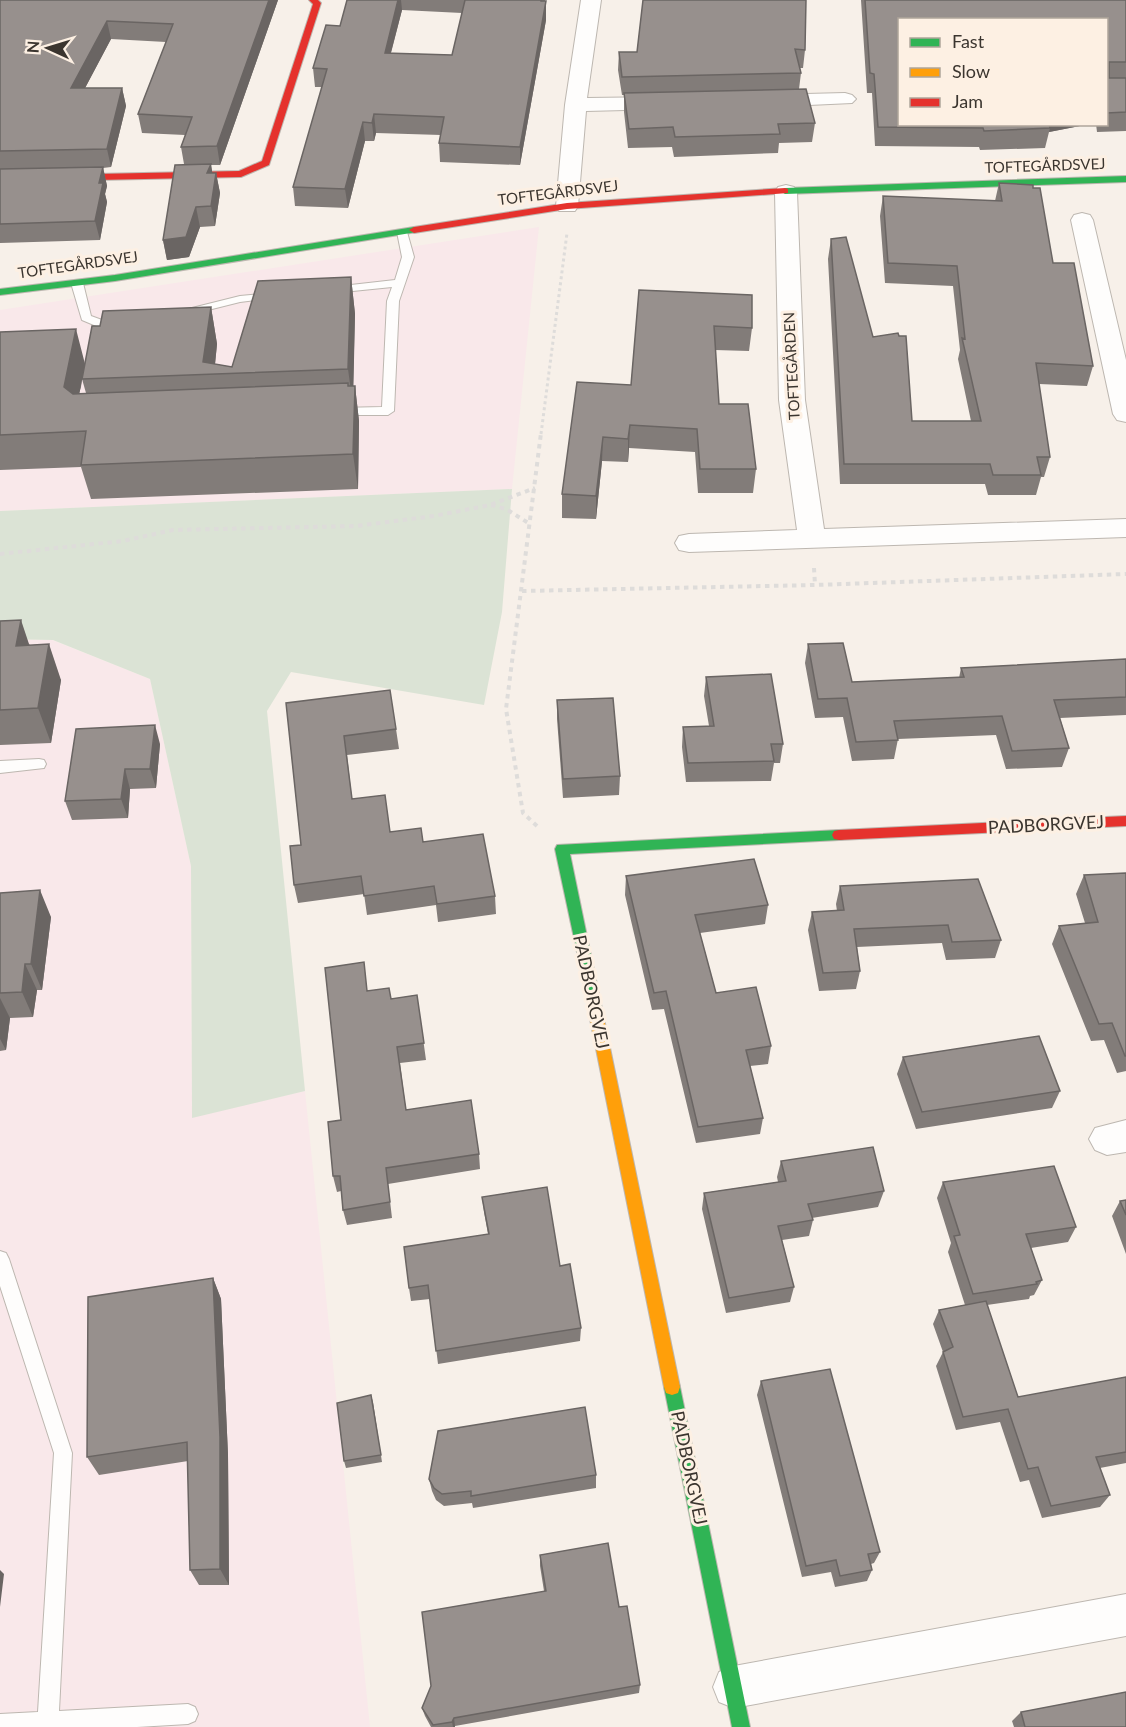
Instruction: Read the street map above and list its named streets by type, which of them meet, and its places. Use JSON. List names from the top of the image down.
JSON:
{
  "streets": {
    "street": ["TOFTEGÅRDSVEJ", "TOFTEGÅRDEN", "PADBORGVEJ"]
  },
  "crossings": [
    ["TOFTEGÅRDSVEJ", "TOFTEGÅRDEN"]
  ],
  "legend": ["Fast", "Slow", "Jam"],
  "north": "left"
}
